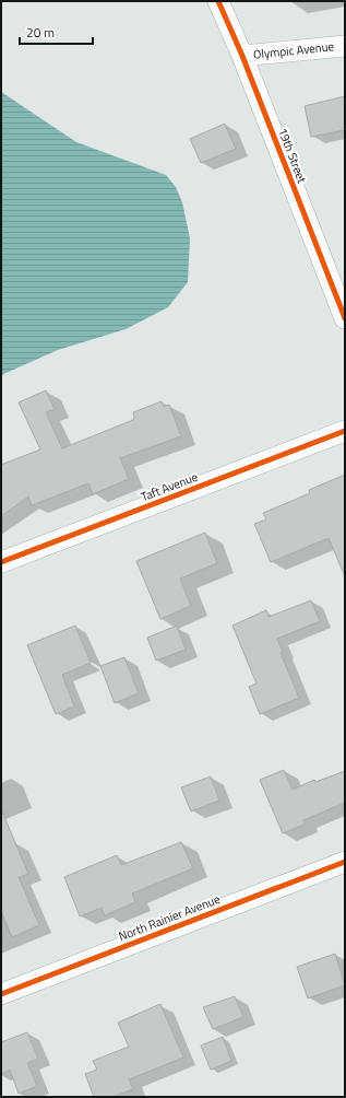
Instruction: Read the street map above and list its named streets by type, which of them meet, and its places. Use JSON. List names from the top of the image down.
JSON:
{
  "streets": {
    "street": [
      "Olympic Avenue",
      "19th Street",
      "Taft Avenue",
      "North Rainier Avenue"
    ]
  },
  "crossings": [
    ["Olympic Avenue", "19th Street"]
  ],
  "scale_bar": "20 m"
}
